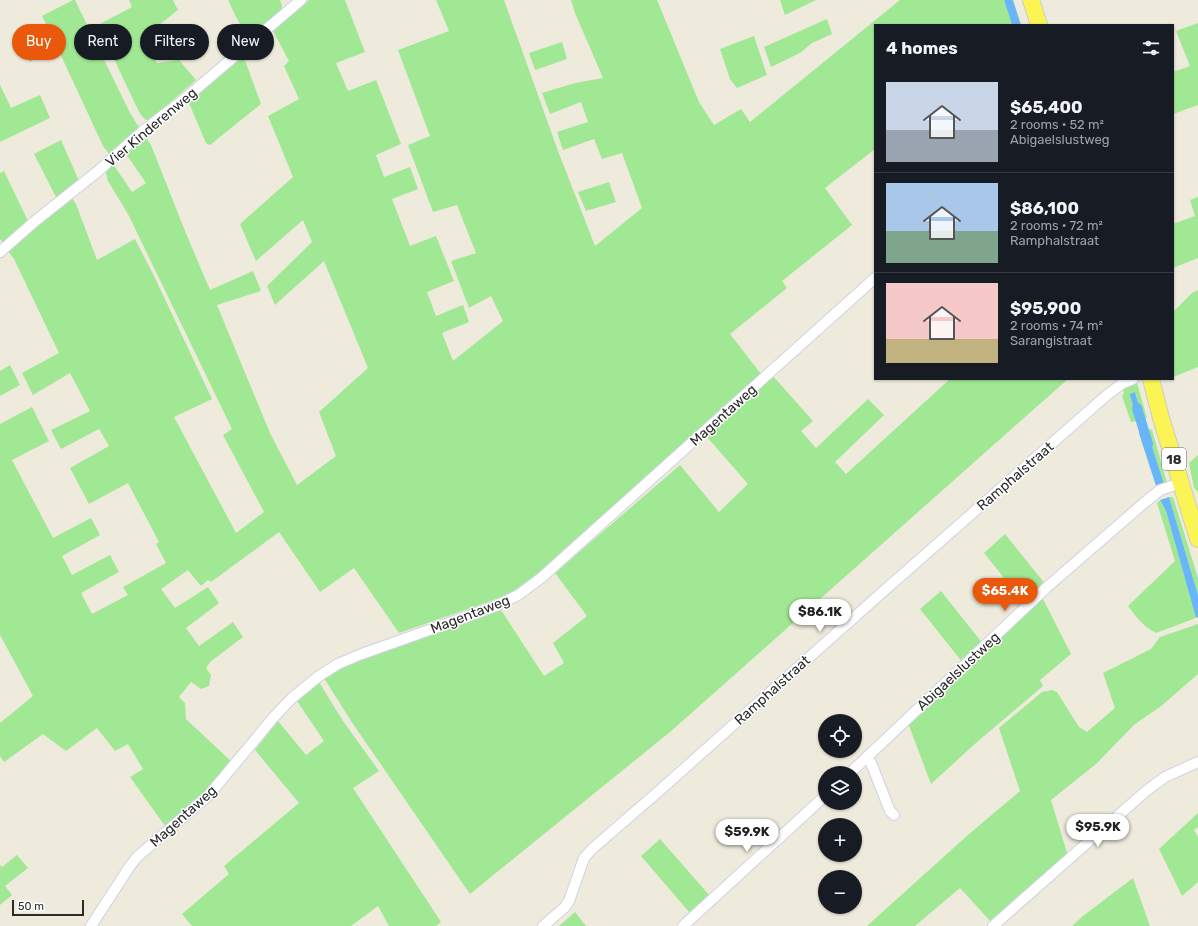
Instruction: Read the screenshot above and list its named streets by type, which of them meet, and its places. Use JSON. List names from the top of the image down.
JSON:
{
  "streets": {
    "main road": ["18"],
    "street": [
      "Vier Kinderenweg",
      "Magentaweg",
      "Ramphalstraat",
      "Abigaelslustweg"
    ]
  },
  "crossings": [
    ["18", "Abigaelslustweg"]
  ],
  "scale_bar": "50 m",
  "page": {
    "chip": [
      "Buy",
      "Rent",
      "Filters",
      "New"
    ],
    "heading": "4 homes",
    "list": [
      {
        "name": "$65,400",
        "note": "2 rooms · 52 m² · Abigaelslustweg"
      },
      {
        "name": "$86,100",
        "note": "2 rooms · 72 m² · Ramphalstraat"
      },
      {
        "name": "$95,900",
        "note": "2 rooms · 74 m² · Sarangistraat"
      }
    ],
    "price": [
      "$65.4K",
      "$86.1K",
      "$95.9K",
      "$59.9K"
    ],
    "map_buttons": ["+", "−"],
    "scale": "50 m"
  }
}
